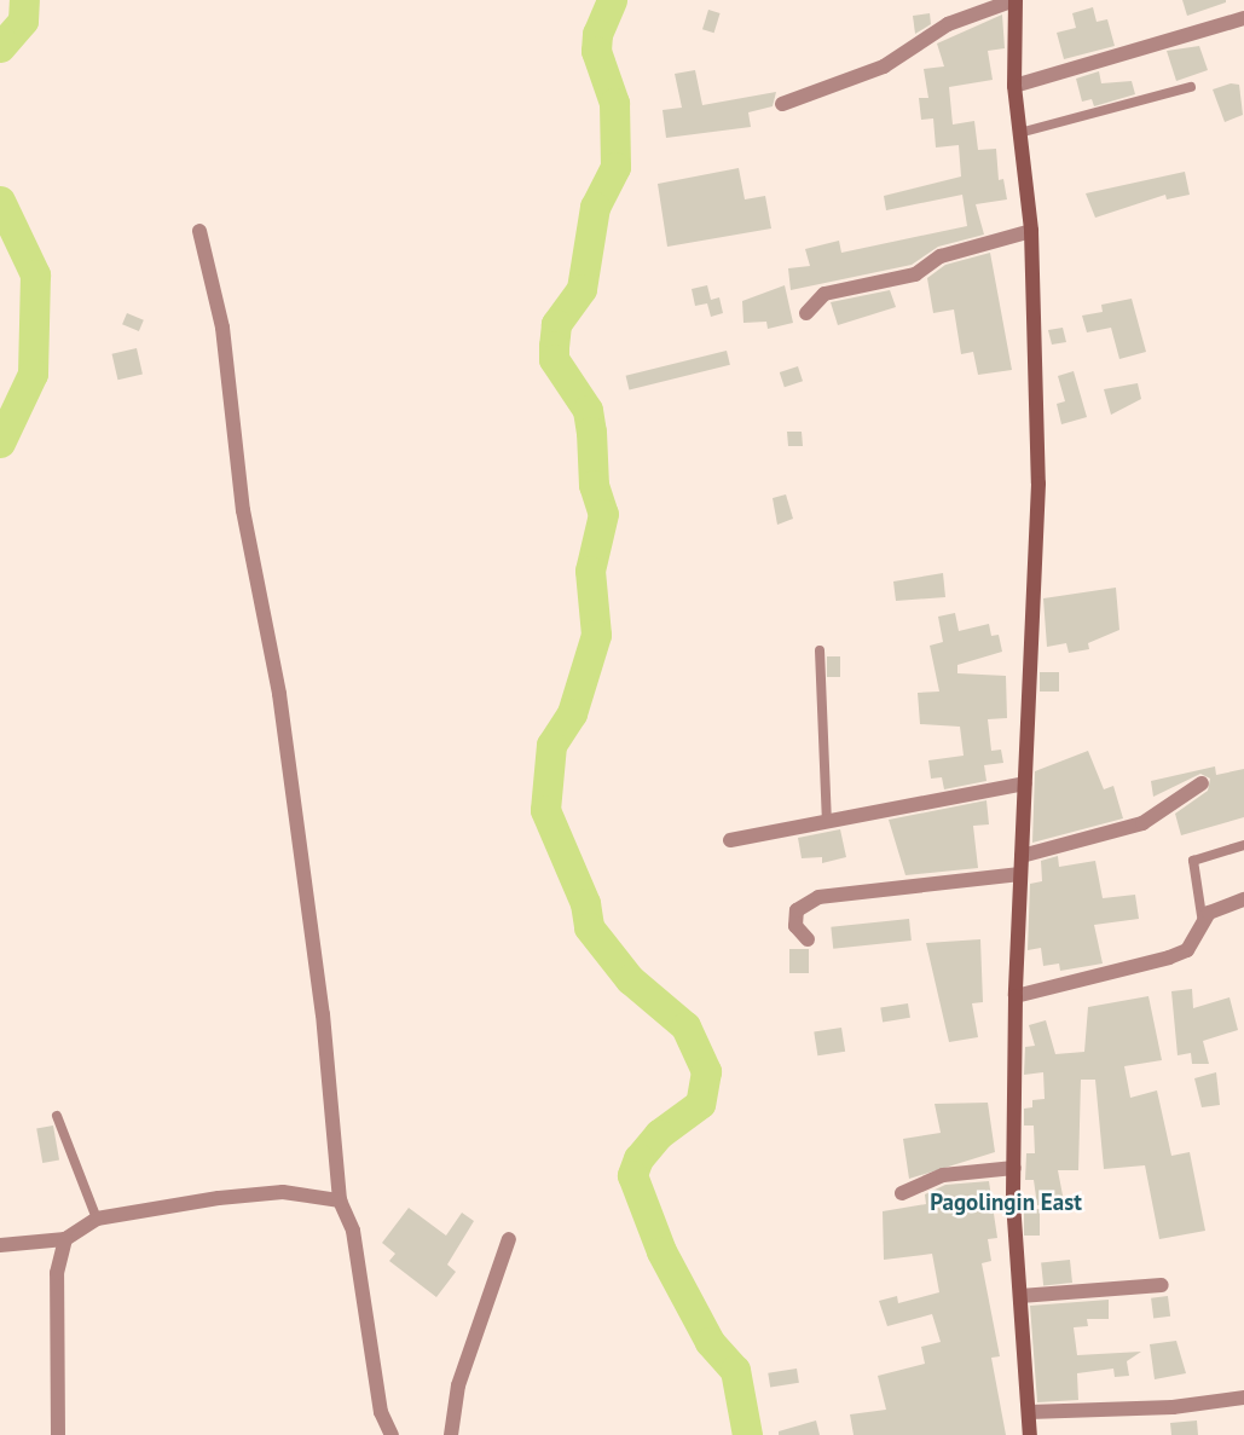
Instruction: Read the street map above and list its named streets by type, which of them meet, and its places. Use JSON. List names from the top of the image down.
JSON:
{
  "districts": ["Pagolingin East"]
}
